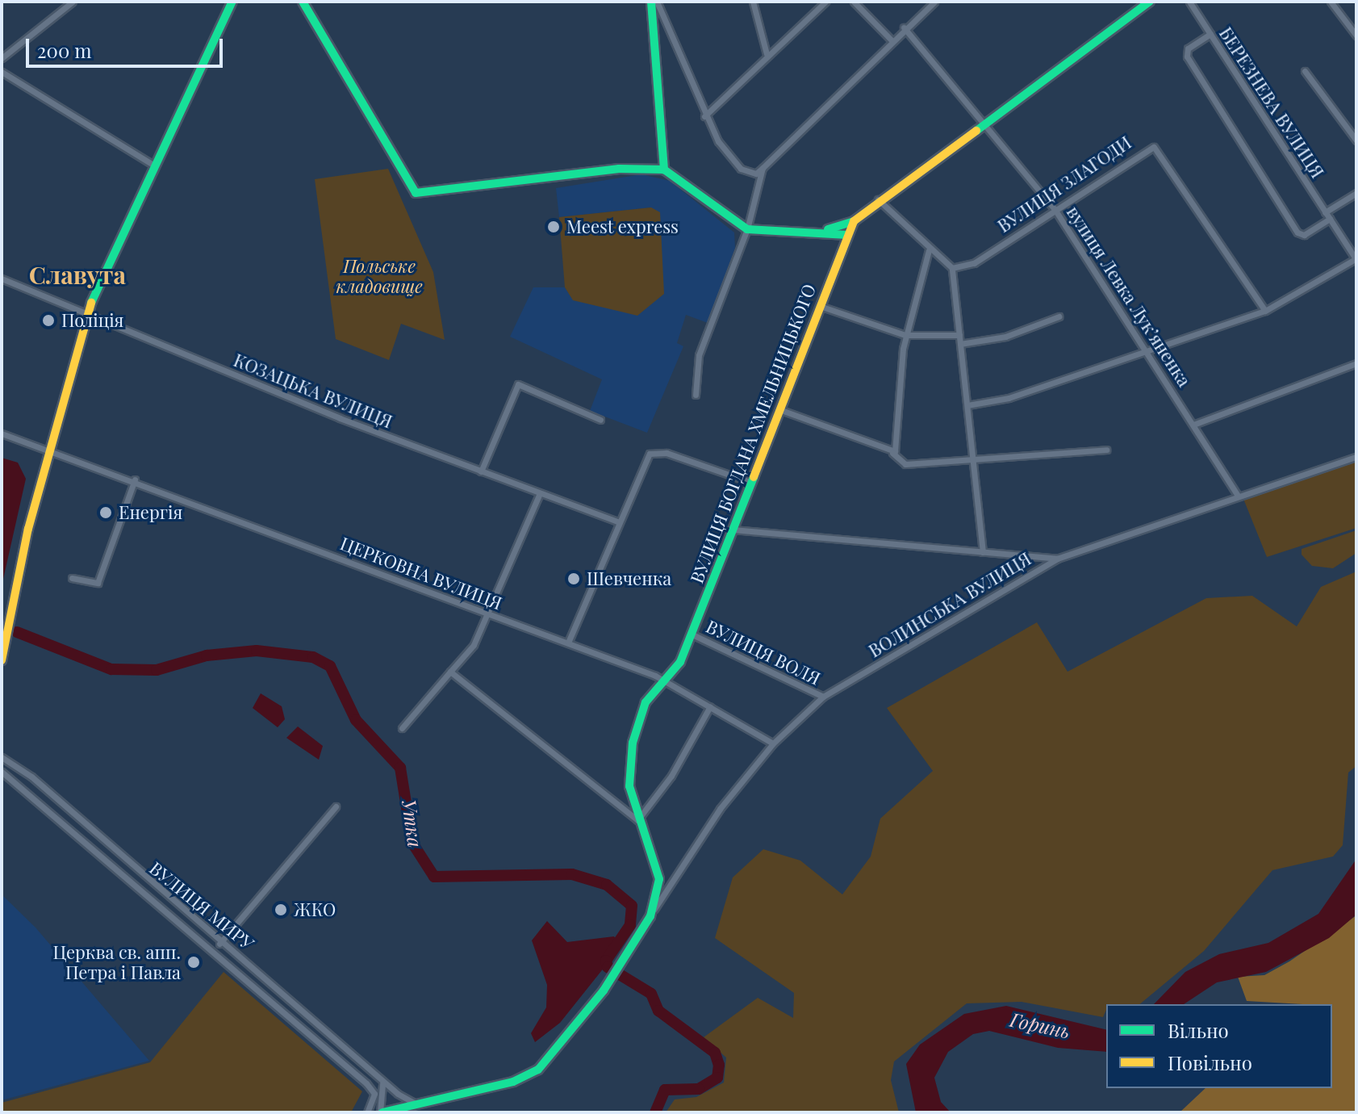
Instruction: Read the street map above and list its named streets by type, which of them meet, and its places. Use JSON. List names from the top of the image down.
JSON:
{
  "streets": {
    "main road": ["ВУЛИЦЯ БОГДАНА ХМЕЛЬНИЦЬКОГО"],
    "street": [
      "БЕРЕЗНЕВА ВУЛИЦЯ",
      "ВУЛИЦЯ ЗЛАГОДИ",
      "вулиця Левка Лукʼяненка",
      "КОЗАЦЬКА ВУЛИЦЯ",
      "ЦЕРКОВНА ВУЛИЦЯ",
      "ВОЛИНСЬКА ВУЛИЦЯ",
      "ВУЛИЦЯ ВОЛЯ",
      "ВУЛИЦЯ МИРУ"
    ]
  },
  "crossings": [
    ["ВУЛИЦЯ ЗЛАГОДИ", "вулиця Левка Лукʼяненка"],
    ["вулиця Левка Лукʼяненка", "ВУЛИЦЯ БОГДАНА ХМЕЛЬНИЦЬКОГО"],
    ["вулиця Левка Лукʼяненка", "ВОЛИНСЬКА ВУЛИЦЯ"],
    ["ВУЛИЦЯ БОГДАНА ХМЕЛЬНИЦЬКОГО", "ЦЕРКОВНА ВУЛИЦЯ"],
    ["ВУЛИЦЯ БОГДАНА ХМЕЛЬНИЦЬКОГО", "ВОЛИНСЬКА ВУЛИЦЯ"],
    ["ВУЛИЦЯ БОГДАНА ХМЕЛЬНИЦЬКОГО", "ВУЛИЦЯ ВОЛЯ"],
    ["ВУЛИЦЯ БОГДАНА ХМЕЛЬНИЦЬКОГО", "ВУЛИЦЯ МИРУ"],
    ["ЦЕРКОВНА ВУЛИЦЯ", "ВОЛИНСЬКА ВУЛИЦЯ"],
    ["ВОЛИНСЬКА ВУЛИЦЯ", "ВУЛИЦЯ ВОЛЯ"]
  ],
  "districts": ["Славута"],
  "water": ["Утка", "Горинь"],
  "parks": ["Польське кладовище"],
  "places": [
    "Meest express",
    "Поліція",
    "Енергія",
    "Шевченка",
    "ЖКО",
    "Церква св. апп. Петра і Павла"
  ],
  "legend": ["Вільно", "Повільно"],
  "scale_bar": "200 m"
}
